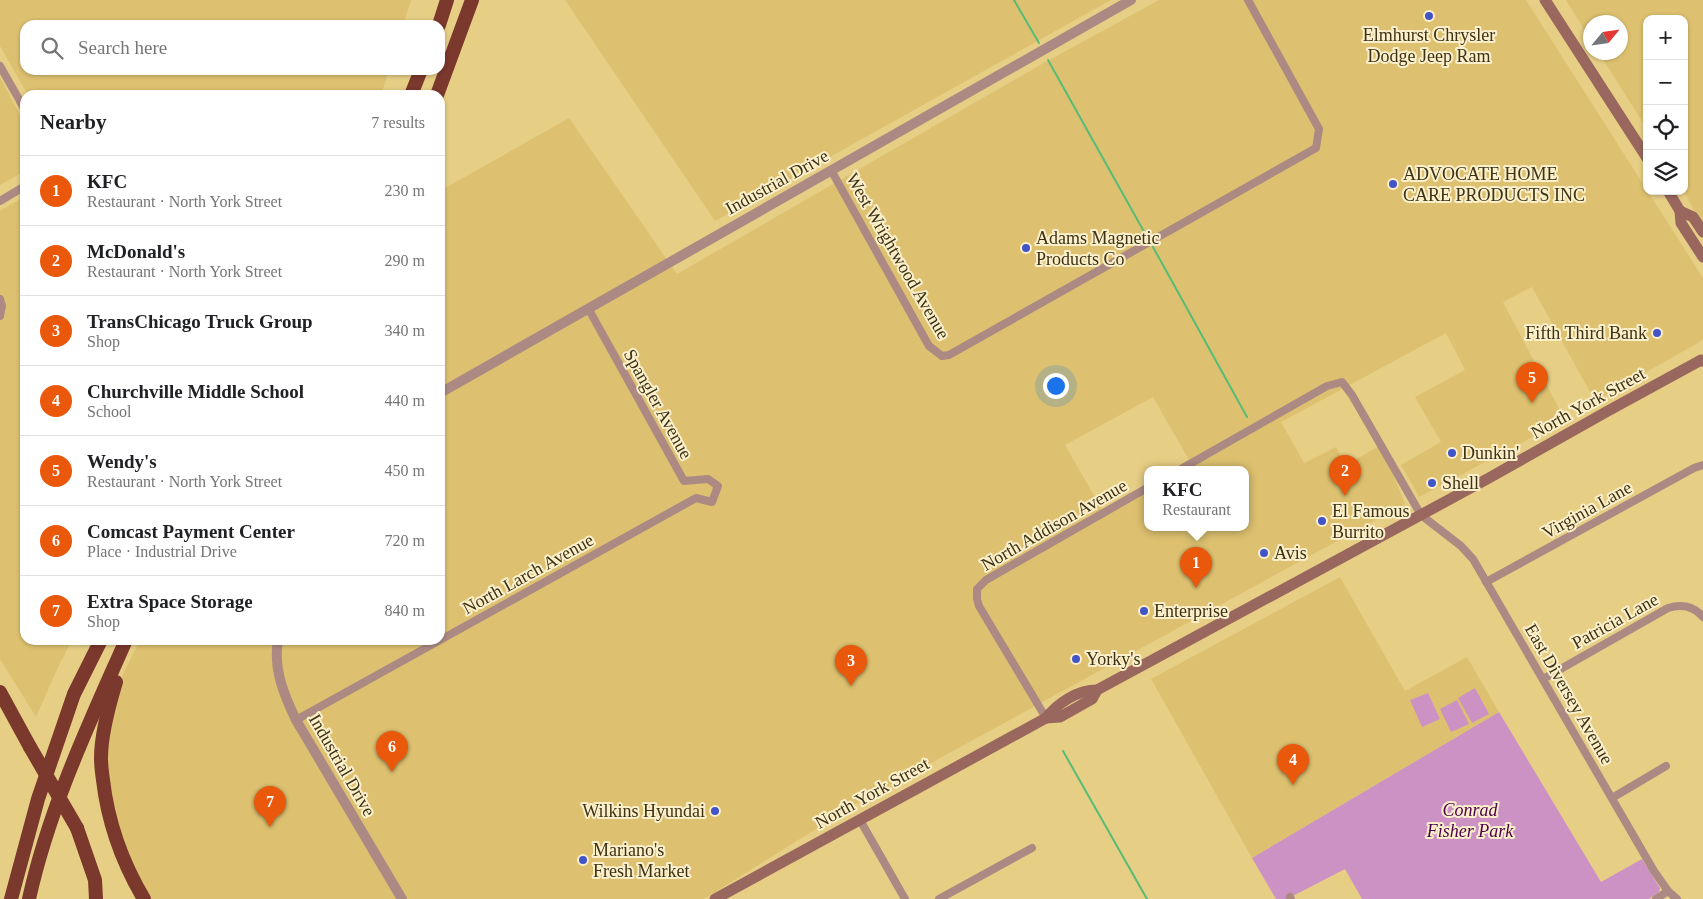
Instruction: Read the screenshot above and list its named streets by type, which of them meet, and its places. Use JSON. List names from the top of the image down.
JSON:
{
  "streets": {
    "main road": ["North York Street"],
    "street": [
      "Industrial Drive",
      "West Wrightwood Avenue",
      "Spangler Avenue",
      "Virginia Lane",
      "North Addison Avenue",
      "North Larch Avenue",
      "Patricia Lane",
      "East Diversey Avenue"
    ]
  },
  "crossings": [
    ["Industrial Drive", "West Wrightwood Avenue"],
    ["Industrial Drive", "Spangler Avenue"],
    ["Industrial Drive", "North Larch Avenue"],
    ["North York Street", "North Addison Avenue"],
    ["North York Street", "East Diversey Avenue"],
    ["Spangler Avenue", "North Larch Avenue"],
    ["Virginia Lane", "East Diversey Avenue"],
    ["Patricia Lane", "East Diversey Avenue"]
  ],
  "parks": ["Conrad Fisher Park"],
  "places": [
    "Elmhurst Chrysler Dodge Jeep Ram",
    "ADVOCATE HOME CARE PRODUCTS INC",
    "Adams Magnetic Products Co",
    "Fifth Third Bank",
    "Dunkin'",
    "Shell",
    "El Famous Burrito",
    "Avis",
    "Enterprise",
    "Yorky's",
    "Wilkins Hyundai",
    "Mariano's Fresh Market"
  ],
  "north": "top right",
  "page": {
    "map_buttons": ["+", "−"],
    "search": "Search here",
    "heading": ["Nearby", "7 results"],
    "list": [
      {
        "mark": "1",
        "name": "KFC",
        "note": "Restaurant · North York Street",
        "value": "230 m"
      },
      {
        "mark": "2",
        "name": "McDonald's",
        "note": "Restaurant · North York Street",
        "value": "290 m"
      },
      {
        "mark": "3",
        "name": "TransChicago Truck Group",
        "note": "Shop",
        "value": "340 m"
      },
      {
        "mark": "4",
        "name": "Churchville Middle School",
        "note": "School",
        "value": "440 m"
      },
      {
        "mark": "5",
        "name": "Wendy's",
        "note": "Restaurant · North York Street",
        "value": "450 m"
      },
      {
        "mark": "6",
        "name": "Comcast Payment Center",
        "note": "Place · Industrial Drive",
        "value": "720 m"
      },
      {
        "mark": "7",
        "name": "Extra Space Storage",
        "note": "Shop",
        "value": "840 m"
      }
    ],
    "pins": [
      "5",
      "2",
      "1",
      "3",
      "6",
      "4",
      "7"
    ],
    "popup": ["KFC", "Restaurant"]
  }
}
